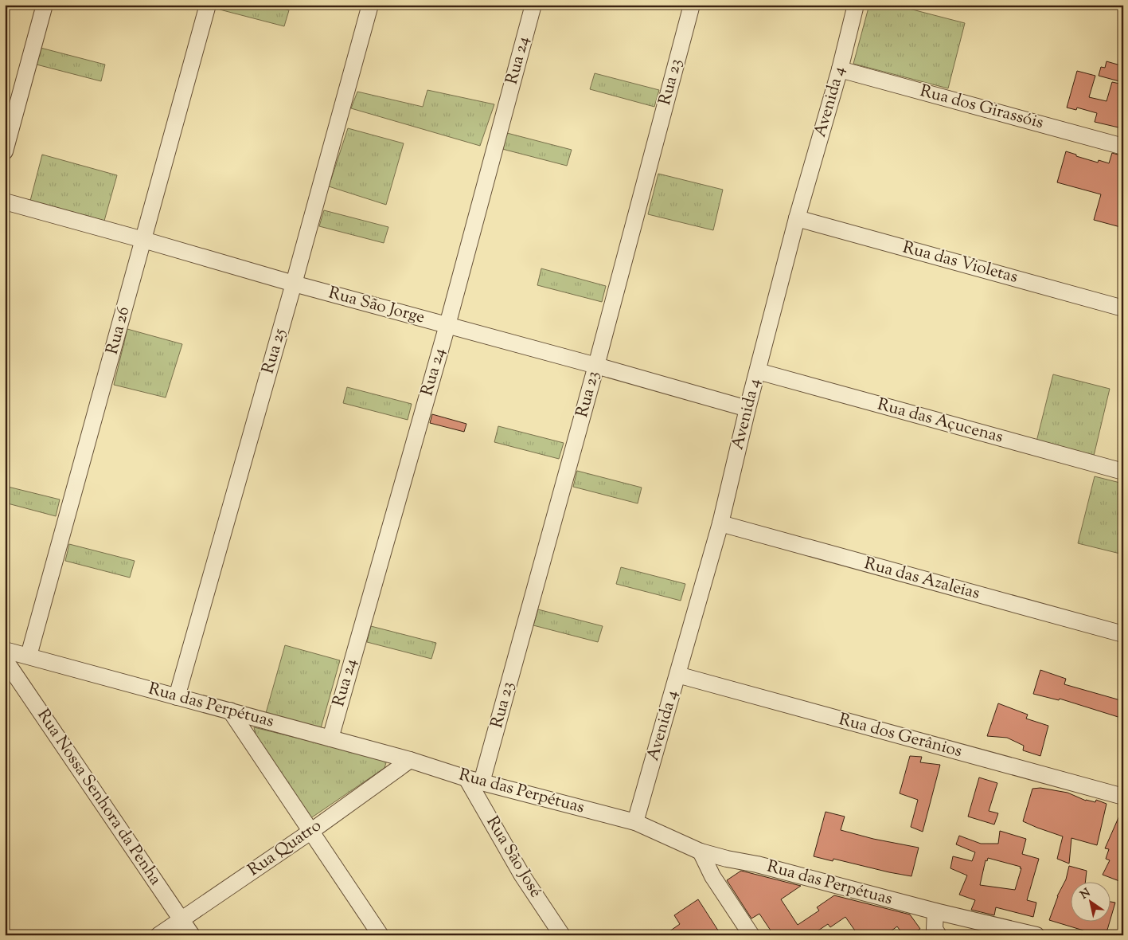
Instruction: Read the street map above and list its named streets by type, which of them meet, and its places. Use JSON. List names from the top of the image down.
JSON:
{
  "streets": {
    "street": [
      "Rua 24",
      "Rua 23",
      "Avenida 4",
      "Rua dos Girassóis",
      "Rua das Violetas",
      "Rua São Jorge",
      "Rua 26",
      "Rua 25",
      "Rua das Açucenas",
      "Rua das Azaleias",
      "Rua das Perpétuas",
      "Rua dos Gerânios",
      "Rua Nossa Senhora da Penha",
      "Rua Quatro",
      "Rua São José"
    ]
  },
  "crossings": [
    ["Rua 24", "Rua São Jorge"],
    ["Rua 24", "Rua das Perpétuas"],
    ["Rua 23", "Rua São Jorge"],
    ["Rua 23", "Rua das Perpétuas"],
    ["Rua 23", "Rua São José"],
    ["Avenida 4", "Rua dos Girassóis"],
    ["Avenida 4", "Rua das Violetas"],
    ["Avenida 4", "Rua São Jorge"],
    ["Avenida 4", "Rua das Açucenas"],
    ["Avenida 4", "Rua das Azaleias"],
    ["Avenida 4", "Rua das Perpétuas"],
    ["Avenida 4", "Rua dos Gerânios"],
    ["Rua São Jorge", "Rua 26"],
    ["Rua São Jorge", "Rua 25"],
    ["Rua 26", "Rua das Perpétuas"],
    ["Rua 25", "Rua das Perpétuas"],
    ["Rua das Perpétuas", "Rua Quatro"],
    ["Rua das Perpétuas", "Rua São José"],
    ["Rua Nossa Senhora da Penha", "Rua Quatro"]
  ],
  "north": "top left"
}
